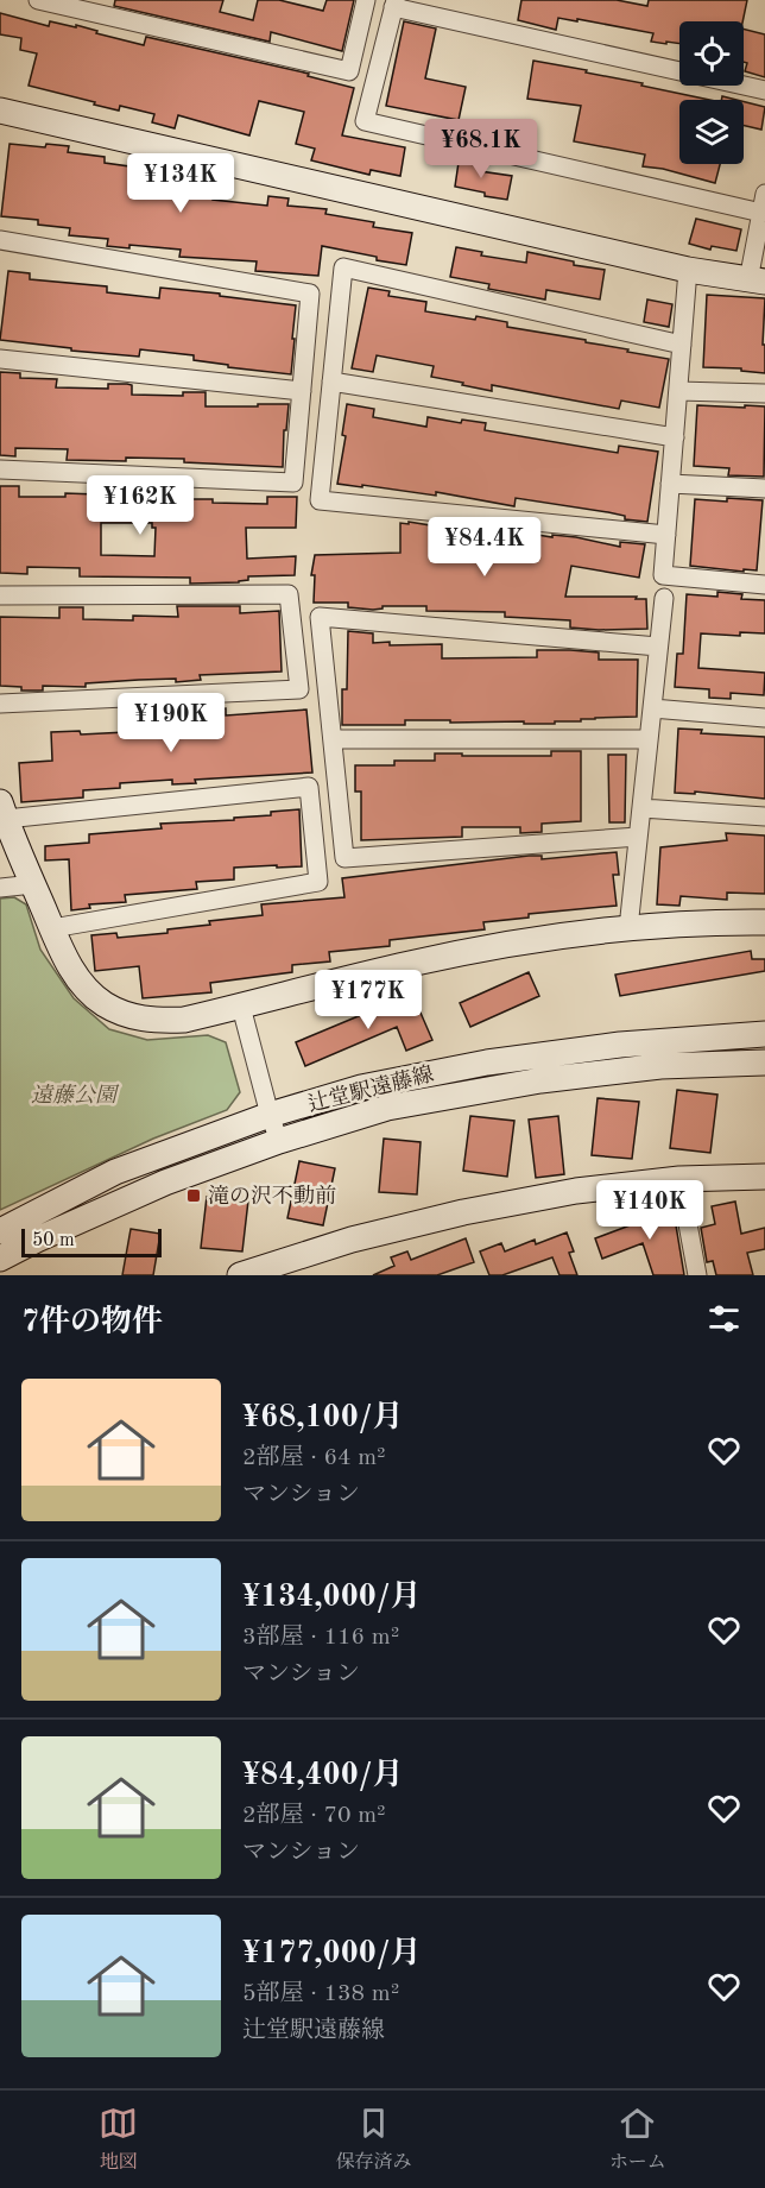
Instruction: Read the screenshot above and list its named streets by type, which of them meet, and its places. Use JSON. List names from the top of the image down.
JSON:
{
  "streets": {
    "street": ["辻堂駅遠藤線"]
  },
  "parks": ["遠藤公園"],
  "places": {
    "transit": ["滝の沢不動前"]
  },
  "scale_bar": "50 m",
  "page": {
    "price": [
      "¥68.1K",
      "¥134K",
      "¥162K",
      "¥84.4K",
      "¥190K",
      "¥177K",
      "¥140K"
    ],
    "scale": "50 m",
    "heading": "7件の物件",
    "list": [
      {
        "name": "¥68,100/月",
        "note": "2部屋 · 64 m² · マンション"
      },
      {
        "name": "¥134,000/月",
        "note": "3部屋 · 116 m² · マンション"
      },
      {
        "name": "¥84,400/月",
        "note": "2部屋 · 70 m² · マンション"
      },
      {
        "name": "¥177,000/月",
        "note": "5部屋 · 138 m² · 辻堂駅遠藤線"
      }
    ],
    "tabs": ["地図", "保存済み", "ホーム"]
  }
}
